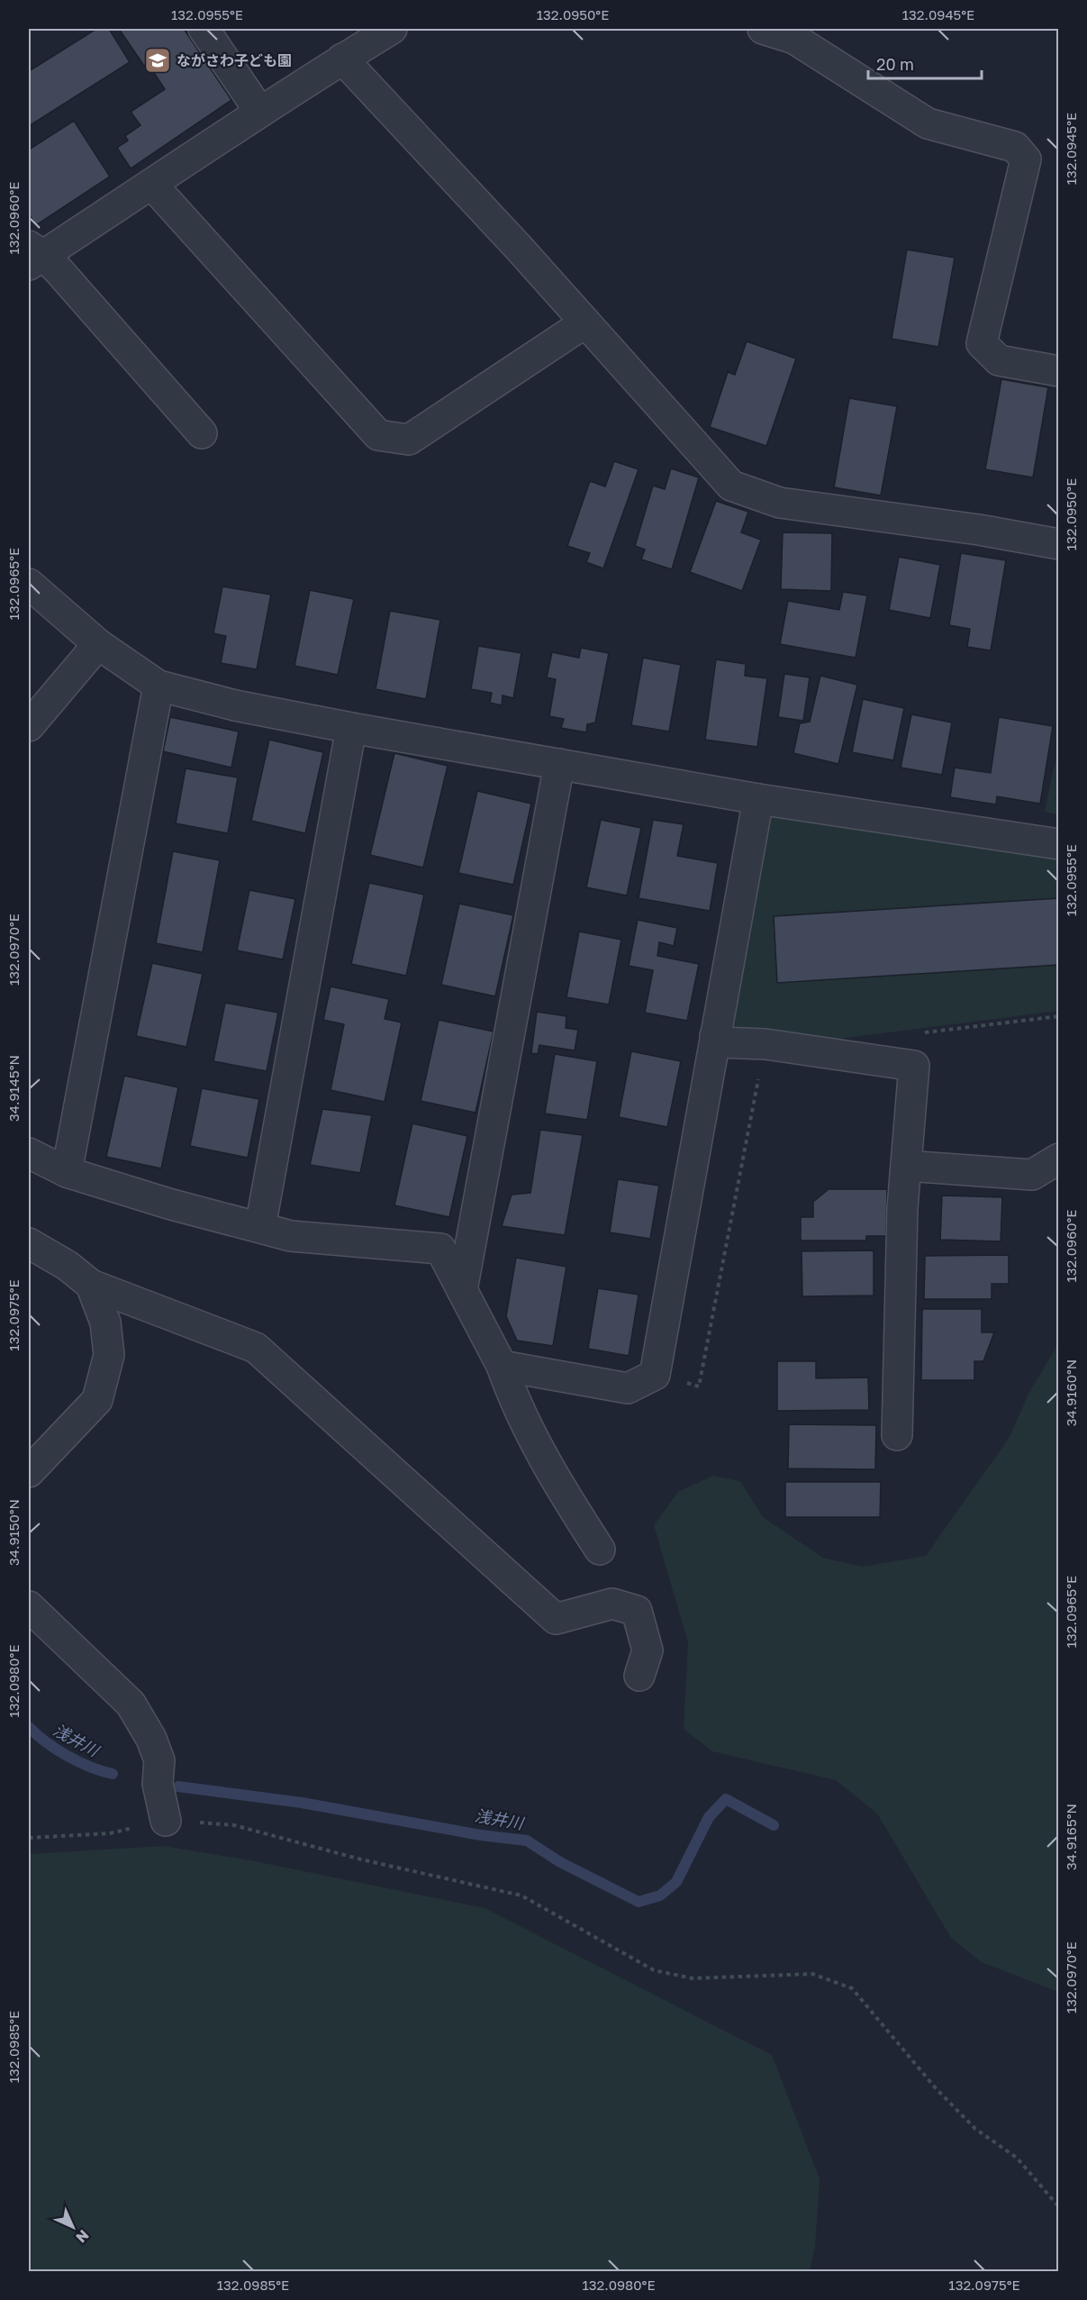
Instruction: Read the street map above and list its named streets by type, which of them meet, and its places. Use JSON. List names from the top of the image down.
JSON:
{
  "water": ["浅井川"],
  "places": {
    "school or university": ["ながさわ子ども園"]
  },
  "scale_bar": "20 m",
  "north": "bottom right",
  "coordinates": [
    "132.0955°E",
    "132.0950°E",
    "132.0945°E",
    "132.0960°E",
    "132.0965°E",
    "132.0970°E",
    "34.9145°N",
    "132.0975°E",
    "34.9160°N",
    "34.9150°N",
    "132.0980°E",
    "34.9165°N",
    "132.0985°E"
  ]
}
